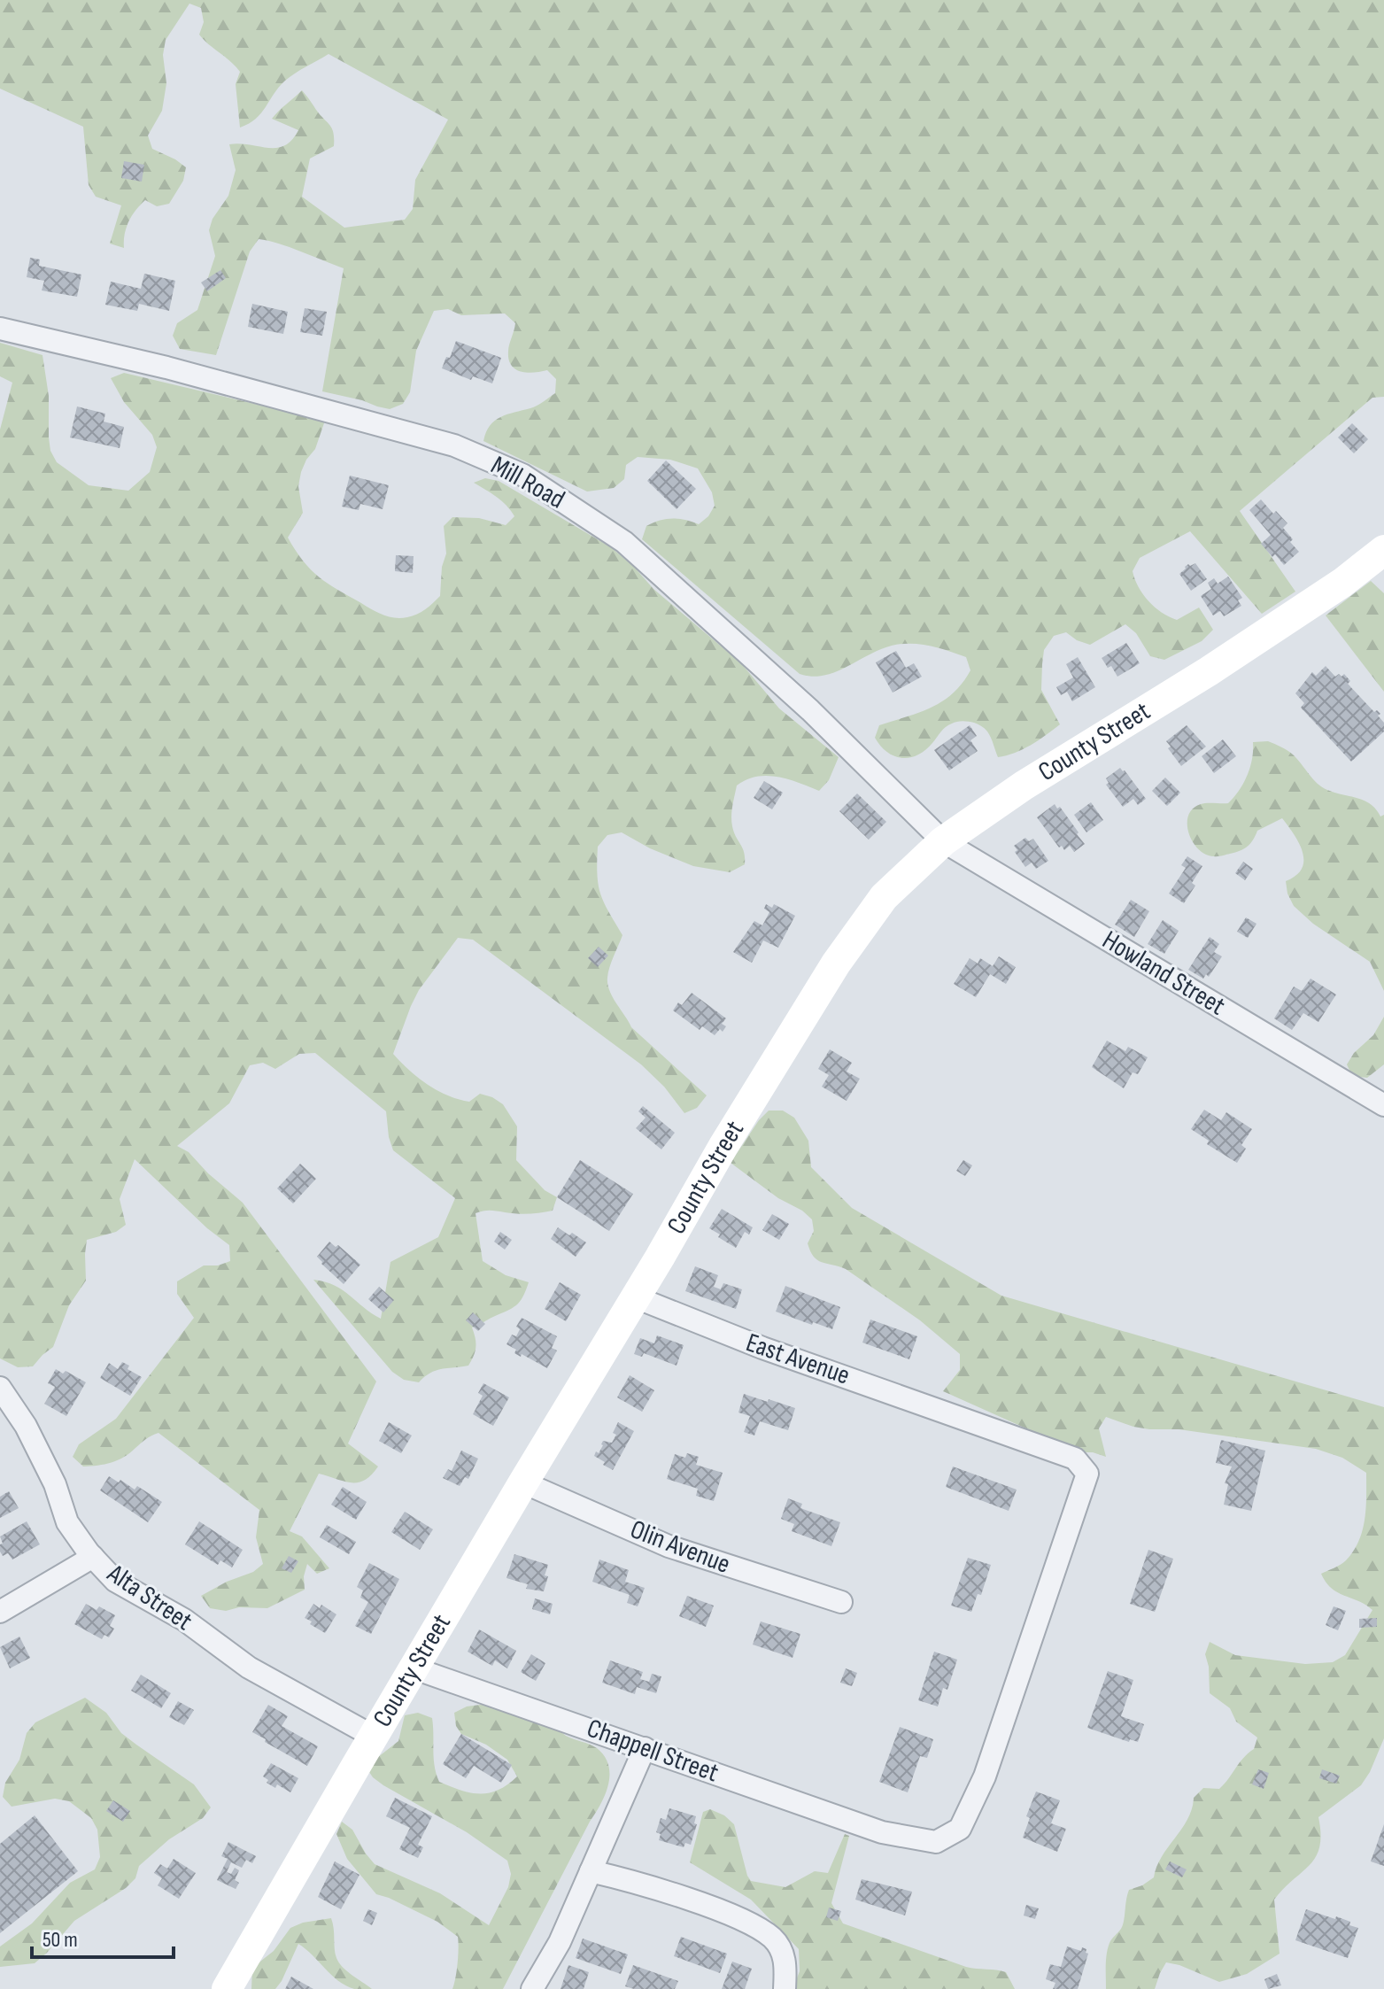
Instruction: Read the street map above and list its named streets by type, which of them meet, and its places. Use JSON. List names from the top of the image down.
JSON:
{
  "streets": {
    "street": [
      "Mill Road",
      "County Street",
      "Howland Street",
      "East Avenue",
      "Olin Avenue",
      "Alta Street",
      "Chappell Street"
    ]
  },
  "crossings": [
    ["Mill Road", "County Street"],
    ["Mill Road", "Howland Street"],
    ["County Street", "Howland Street"],
    ["County Street", "East Avenue"],
    ["County Street", "Olin Avenue"],
    ["County Street", "Alta Street"],
    ["County Street", "Chappell Street"],
    ["East Avenue", "Chappell Street"]
  ],
  "scale_bar": "50 m"
}
